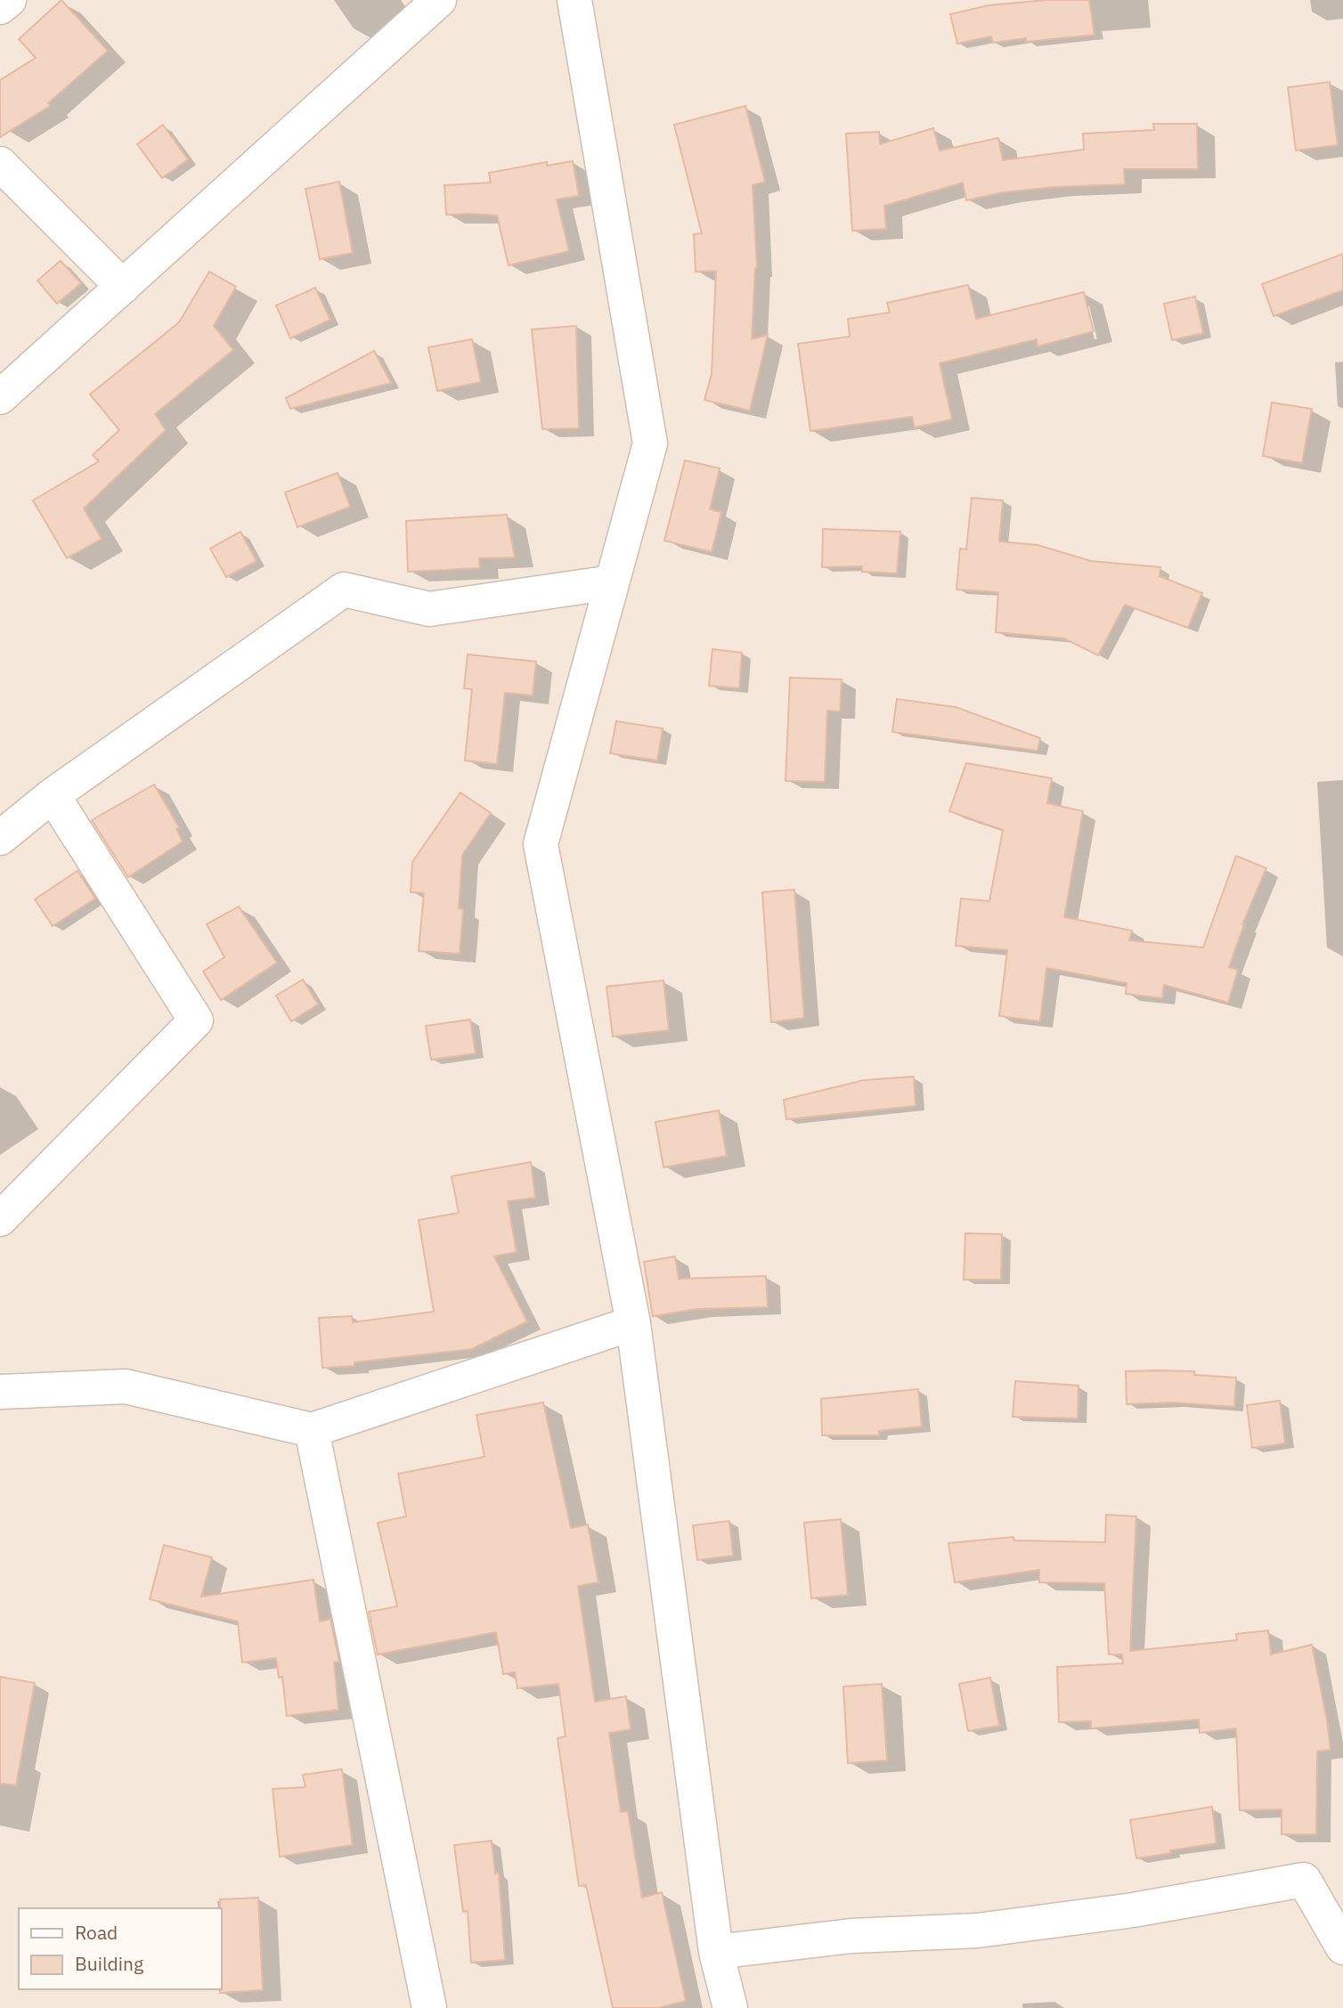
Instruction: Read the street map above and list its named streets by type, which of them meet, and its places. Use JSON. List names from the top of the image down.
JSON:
{
  "legend": ["Road", "Building"]
}
